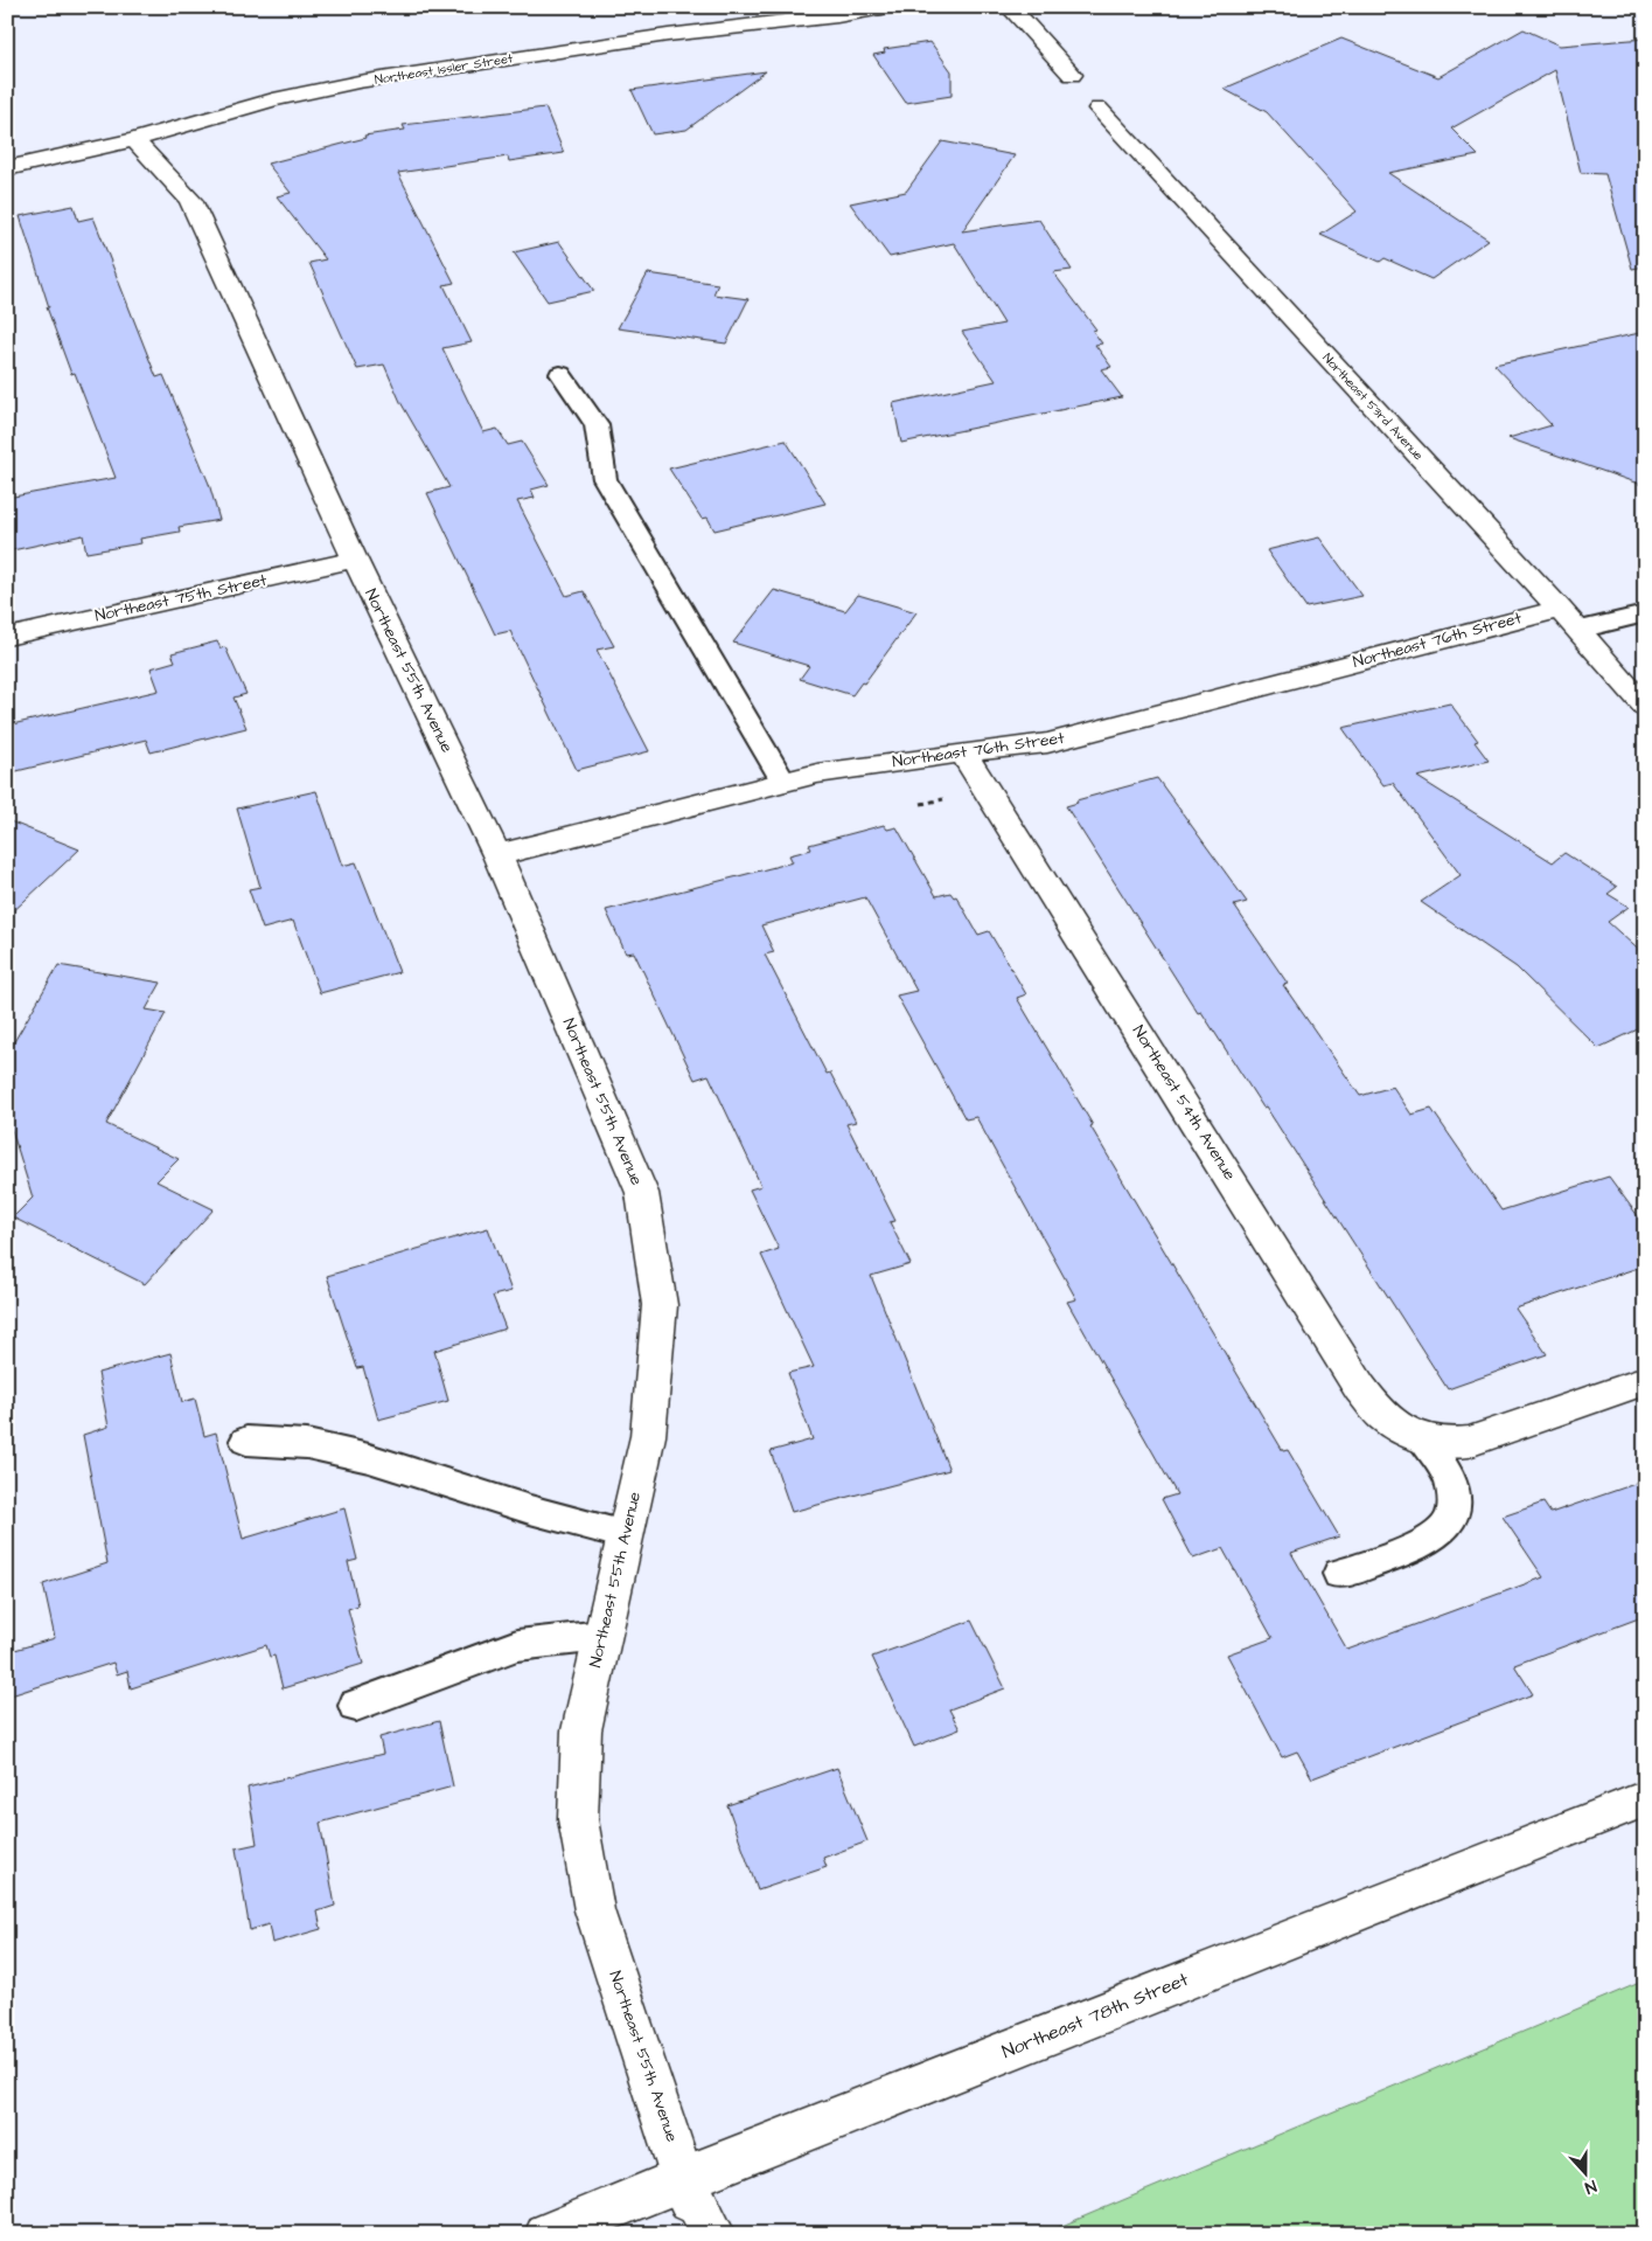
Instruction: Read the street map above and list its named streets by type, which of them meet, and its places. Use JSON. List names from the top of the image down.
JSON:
{
  "streets": {
    "street": [
      "Northeast Issler Street",
      "Northeast 53rd Avenue",
      "Northeast 75th Street",
      "Northeast 76th Street",
      "Northeast 55th Avenue",
      "Northeast 54th Avenue",
      "Northeast 78th Street"
    ]
  },
  "crossings": [
    ["Northeast Issler Street", "Northeast 55th Avenue"],
    ["Northeast 53rd Avenue", "Northeast 76th Street"],
    ["Northeast 75th Street", "Northeast 55th Avenue"],
    ["Northeast 76th Street", "Northeast 55th Avenue"],
    ["Northeast 76th Street", "Northeast 54th Avenue"],
    ["Northeast 55th Avenue", "Northeast 78th Street"]
  ],
  "north": "bottom"
}
